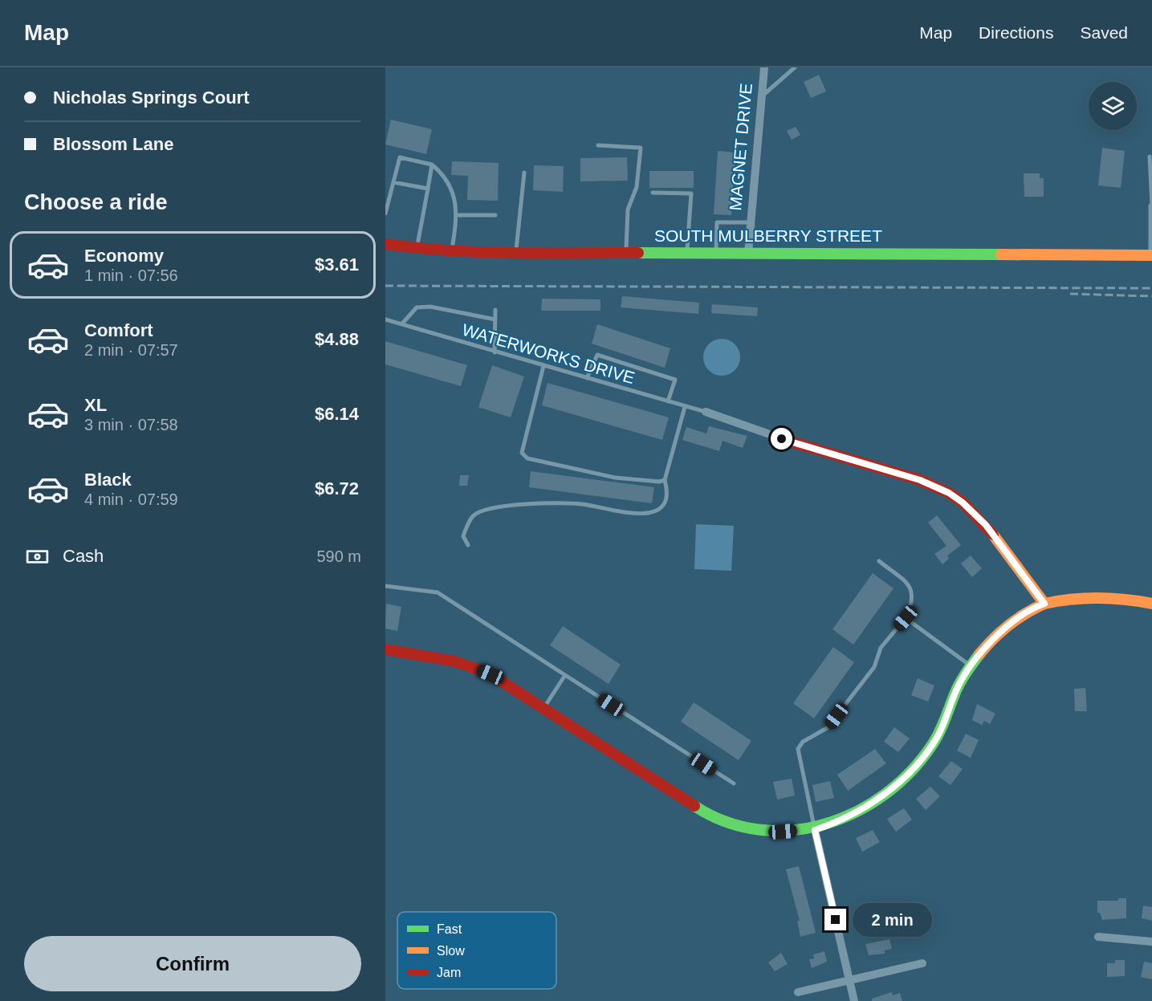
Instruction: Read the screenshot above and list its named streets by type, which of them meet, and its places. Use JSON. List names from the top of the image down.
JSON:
{
  "streets": {
    "street": ["MAGNET DRIVE", "SOUTH MULBERRY STREET"],
    "lane": ["WATERWORKS DRIVE"]
  },
  "crossings": [
    ["MAGNET DRIVE", "SOUTH MULBERRY STREET"]
  ],
  "legend": ["Fast", "Slow", "Jam"],
  "page": {
    "header": "Map",
    "nav": ["Map", "Directions", "Saved"],
    "banner": ["Nicholas Springs Court", "Blossom Lane"],
    "heading": "Choose a ride",
    "list": [
      {
        "name": "Economy",
        "note": "1 min · 07:56",
        "value": "$3.61"
      },
      {
        "name": "Comfort",
        "note": "2 min · 07:57",
        "value": "$4.88"
      },
      {
        "name": "XL",
        "note": "3 min · 07:58",
        "value": "$6.14"
      },
      {
        "name": "Black",
        "note": "4 min · 07:59",
        "value": "$6.72"
      }
    ],
    "pay": ["Cash", "590 m"],
    "bubble": "2 min",
    "buttons": "Confirm"
  }
}
